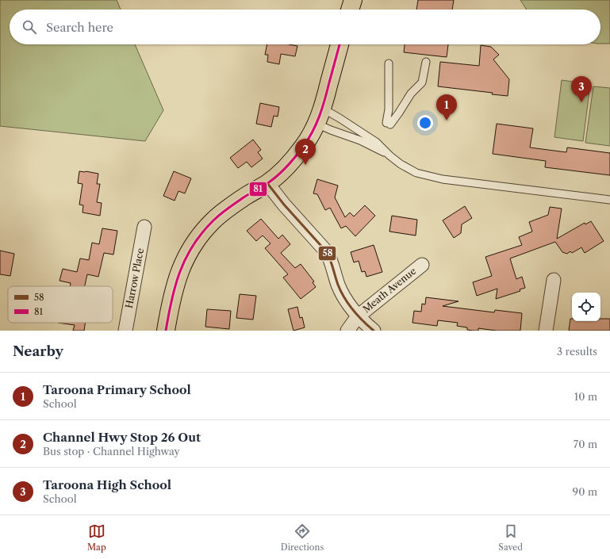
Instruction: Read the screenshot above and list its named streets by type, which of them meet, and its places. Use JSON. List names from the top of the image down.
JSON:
{
  "streets": {
    "street": ["Harrow Place", "Meath Avenue"]
  },
  "lines": ["transit line 81", "transit line 58"],
  "legend": ["58", "81"],
  "page": {
    "search": "Search here",
    "pins": ["3", "1", "2"],
    "heading": ["Nearby", "3 results"],
    "list": [
      {
        "mark": "1",
        "name": "Taroona Primary School",
        "note": "School",
        "value": "10 m"
      },
      {
        "mark": "2",
        "name": "Channel Hwy Stop 26 Out",
        "note": "Bus stop · Channel Highway",
        "value": "70 m"
      },
      {
        "mark": "3",
        "name": "Taroona High School",
        "note": "School",
        "value": "90 m"
      }
    ],
    "nav": ["Map", "Directions", "Saved"]
  }
}
